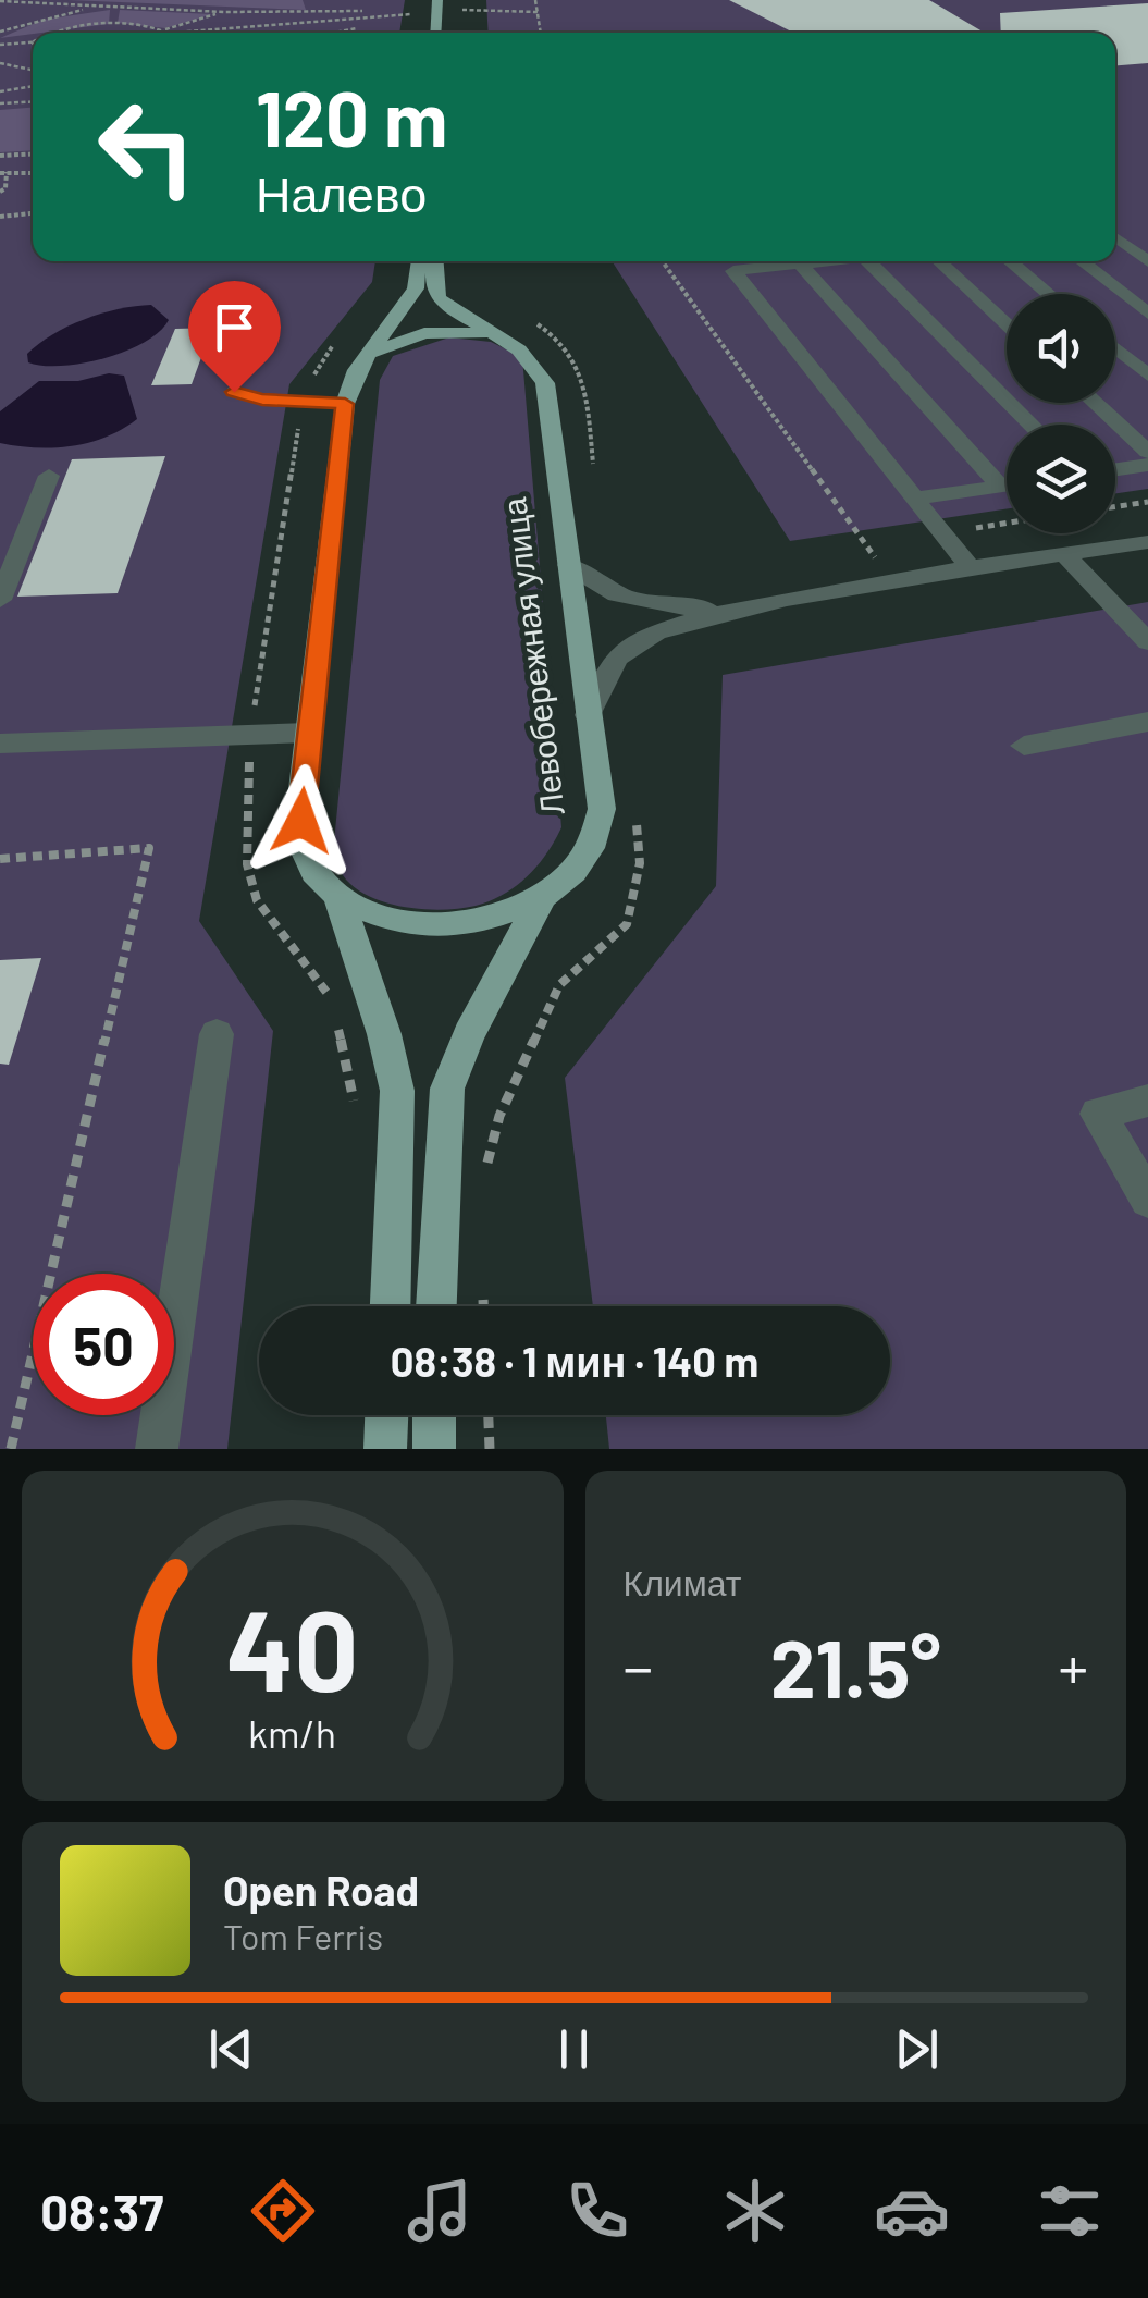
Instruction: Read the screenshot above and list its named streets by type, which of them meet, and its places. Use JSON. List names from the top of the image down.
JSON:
{
  "streets": {
    "main road": ["Левобережная улица"]
  },
  "page": {
    "turn": ["120 m", "Налево"],
    "limit": "50",
    "trip": "08:38 · 1 мин · 140 m",
    "tile": "Климат",
    "heat": ["−", "21.5°", "+"],
    "song": ["Open Road", "Tom Ferris"],
    "tabs": "08:37",
    "gauge": ["40", "km/h"]
  }
}
